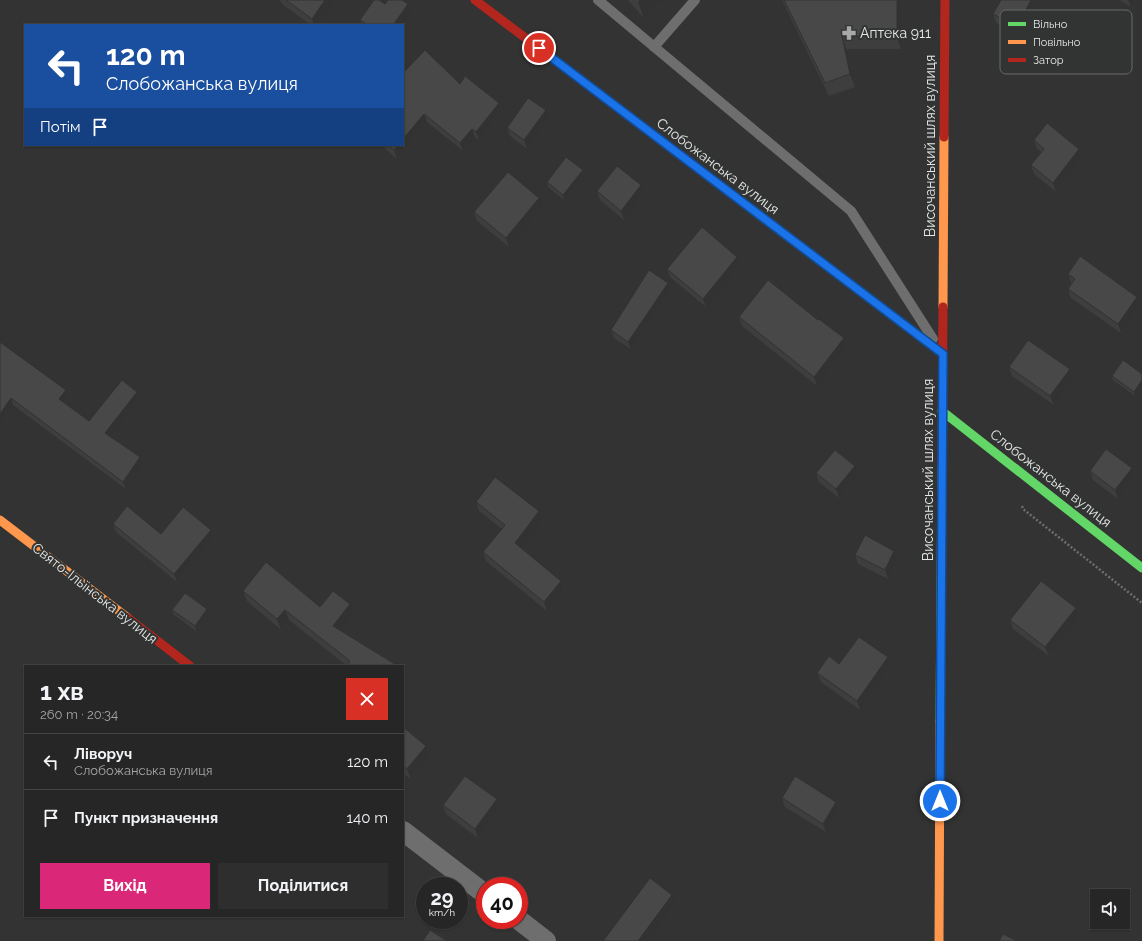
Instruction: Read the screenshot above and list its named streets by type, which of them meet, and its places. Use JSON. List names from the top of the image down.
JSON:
{
  "streets": {
    "street": ["Височанський шлях вулиця", "Слобожанська вулиця", "Свято-Ільїнська вулиця"]
  },
  "crossings": [
    ["Височанський шлях вулиця", "Слобожанська вулиця"]
  ],
  "places": {
    "pharmacy": ["Аптека 911"]
  },
  "legend": ["Вільно", "Повільно", "Затор"],
  "page": {
    "turn": ["120 m", "Слобожанська вулиця"],
    "then": "Потім",
    "heading": ["1 хв", "260 m · 20:34"],
    "list": [
      {
        "name": "Ліворуч",
        "note": "Слобожанська вулиця",
        "value": "120 m"
      },
      {
        "name": "Пункт призначення",
        "value": "140 m"
      }
    ],
    "buttons": ["Вихід", "Поділитися"],
    "speed": "29 km/h",
    "limit": "40"
  }
}
